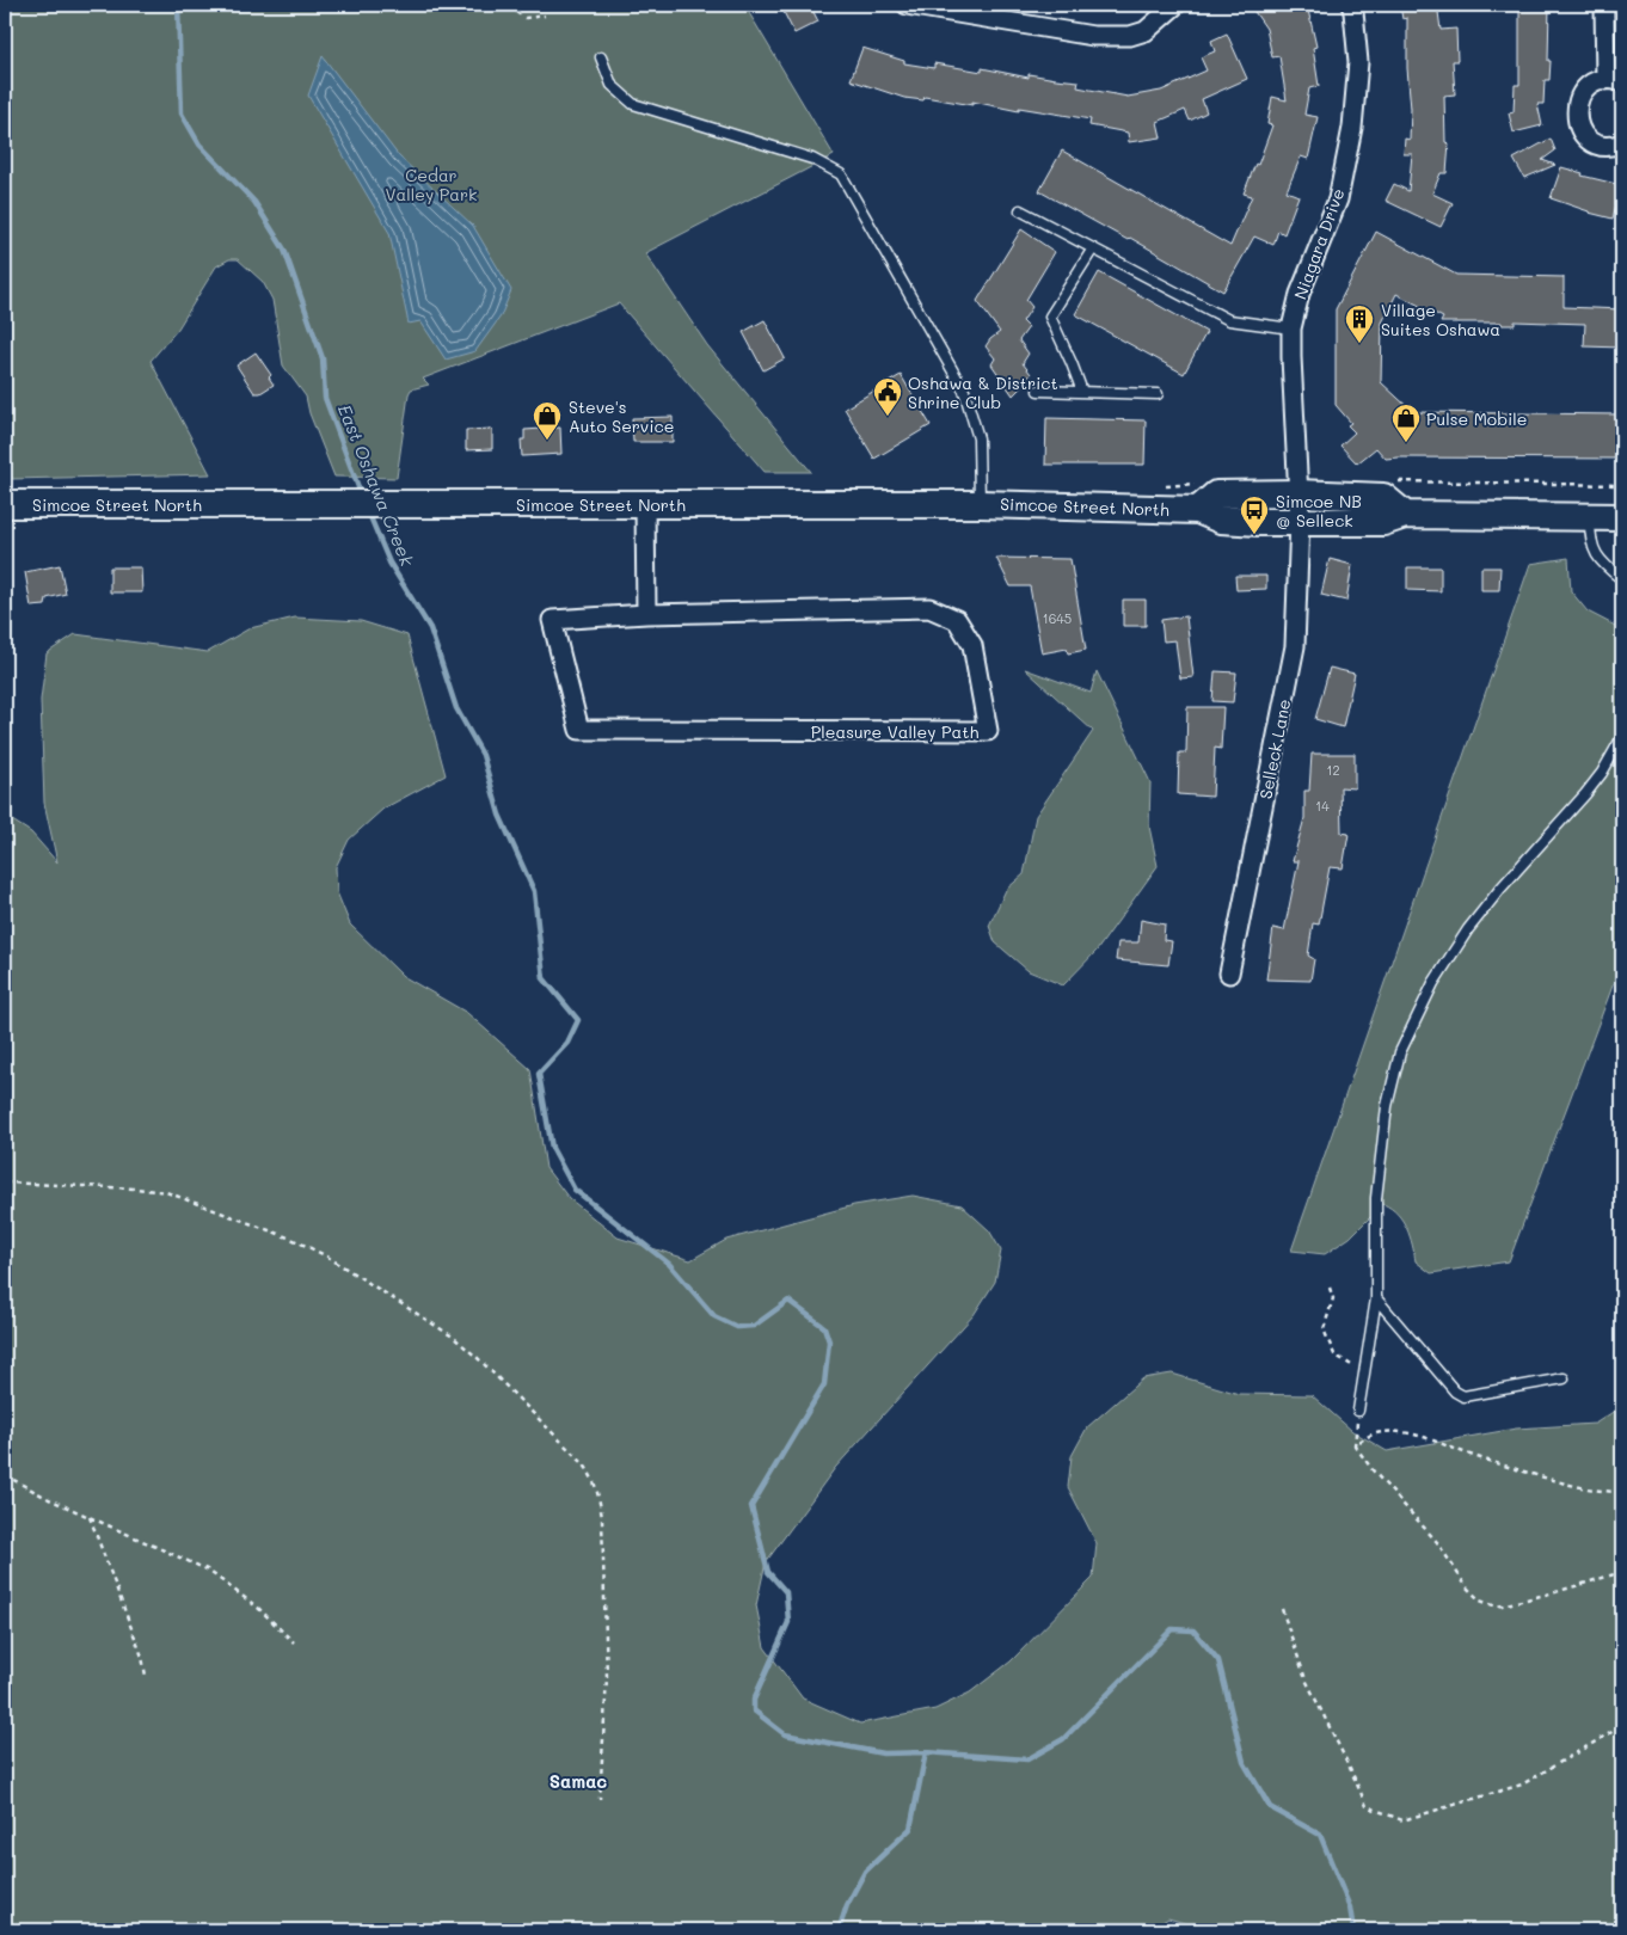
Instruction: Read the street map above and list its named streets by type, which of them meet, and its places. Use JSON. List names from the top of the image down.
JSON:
{
  "streets": {
    "main road": ["Simcoe Street North"],
    "street": ["Niagara Drive", "Pleasure Valley Path", "Selleck Lane"]
  },
  "crossings": [
    ["Niagara Drive", "Simcoe Street North"],
    ["Niagara Drive", "Selleck Lane"],
    ["Simcoe Street North", "Selleck Lane"]
  ],
  "districts": ["Samac"],
  "water": ["East Oshawa Creek"],
  "parks": ["Cedar Valley Park"],
  "places": {
    "building": ["Village Suites Oshawa"],
    "public building": ["Oshawa & District Shrine Club"],
    "shop": ["Steve's Auto Service", "Pulse Mobile"],
    "bus stop": ["Simcoe NB @ Selleck"]
  },
  "house_numbers": ["1645", "12", "14"]
}
